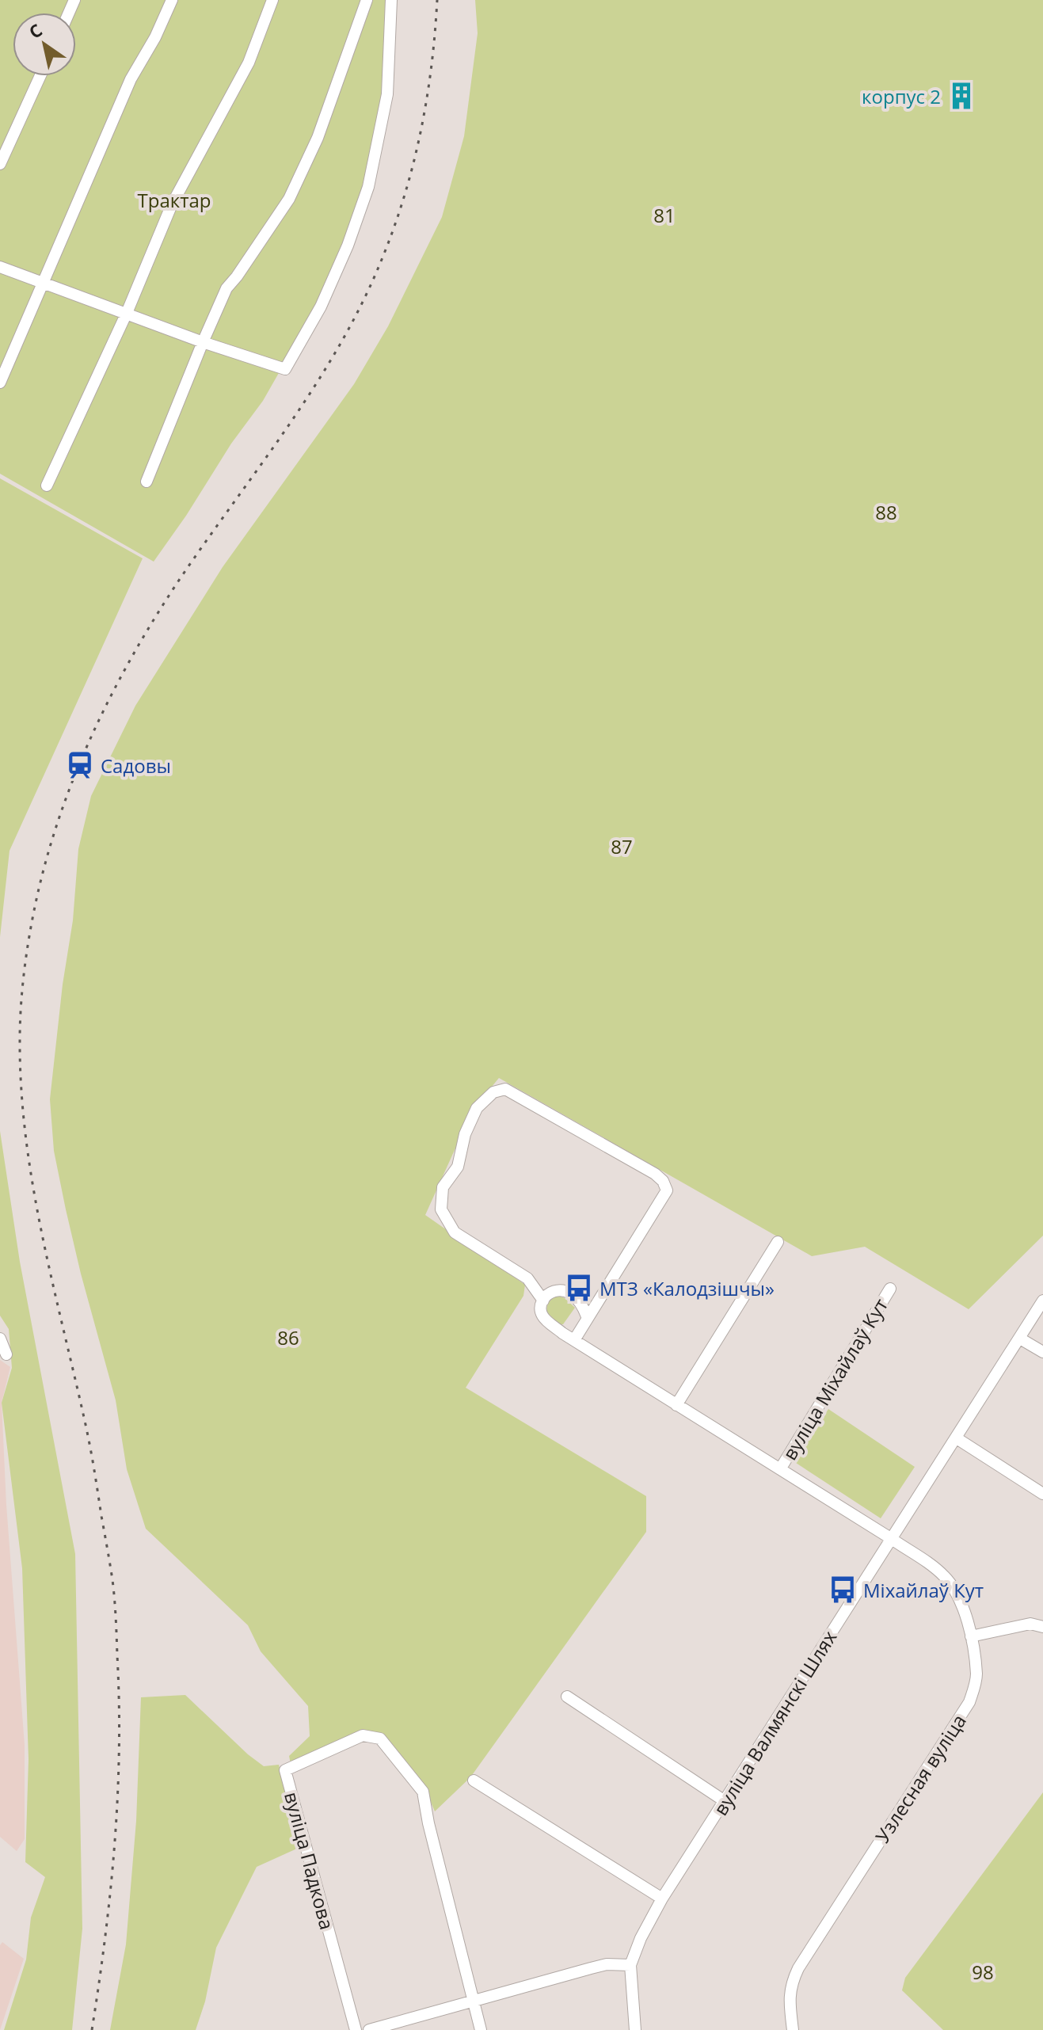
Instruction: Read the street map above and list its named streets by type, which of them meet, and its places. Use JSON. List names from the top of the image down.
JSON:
{
  "streets": {
    "street": [
      "вуліца Міхайлаў Кут",
      "вуліца Валмянскі Шлях",
      "Узлесная вуліца",
      "вуліца Падкова"
    ]
  },
  "crossings": [
    ["вуліца Міхайлаў Кут", "вуліца Валмянскі Шлях"],
    ["вуліца Міхайлаў Кут", "Узлесная вуліца"],
    ["вуліца Валмянскі Шлях", "Узлесная вуліца"]
  ],
  "parks": [
    "Трактар",
    "81",
    "88",
    "87",
    "86",
    "98"
  ],
  "places": {
    "building": ["корпус 2"],
    "station": ["Садовы"],
    "bus stop": ["МТЗ «Калодзішчы»", "Міхайлаў Кут"]
  },
  "north": "top left"
}
